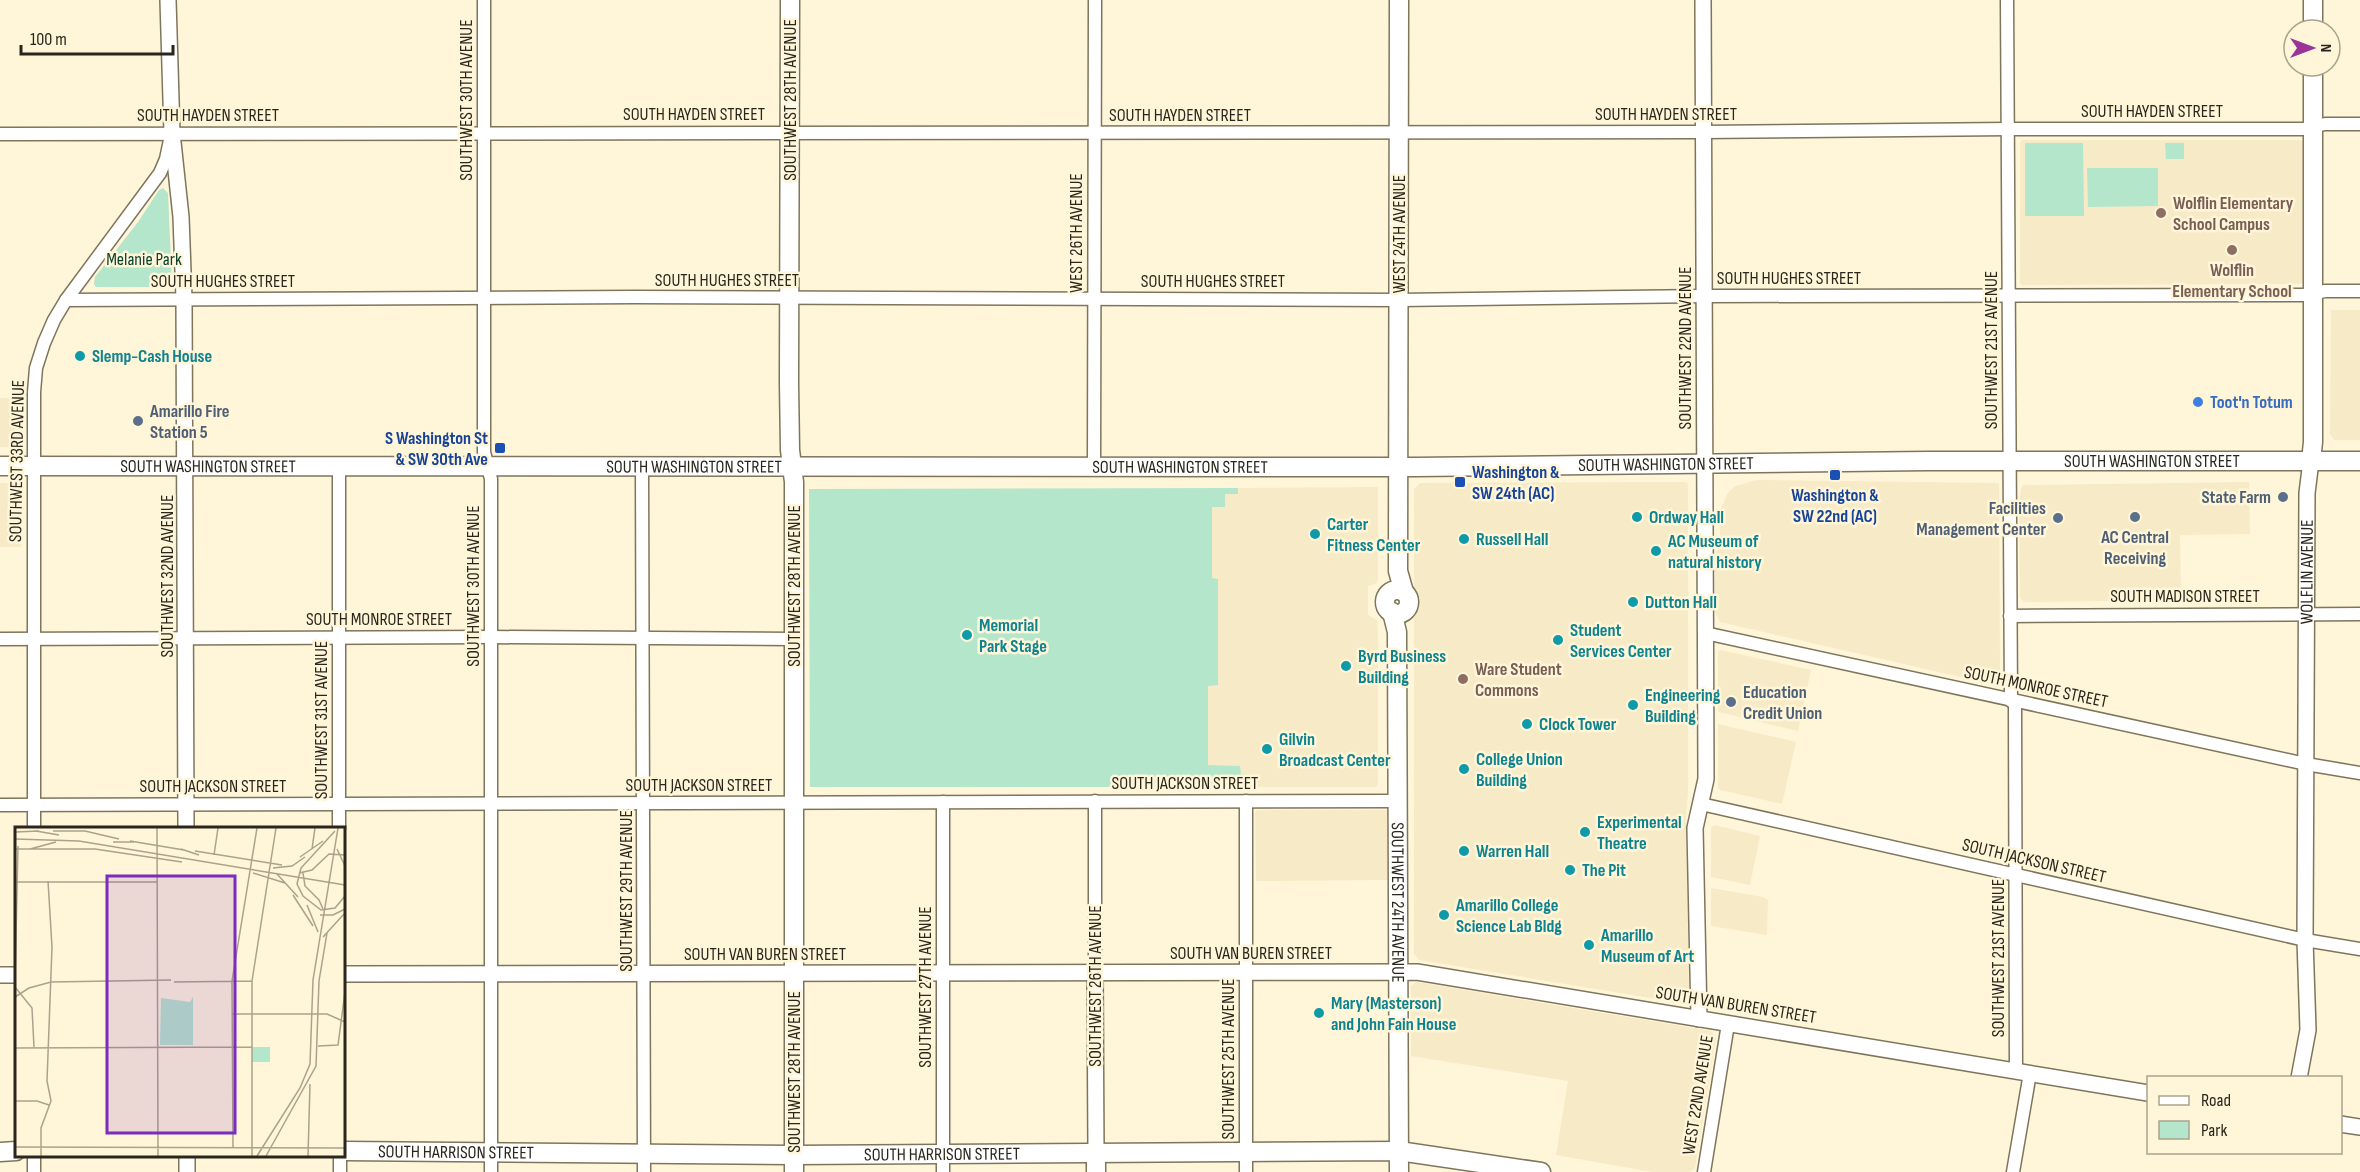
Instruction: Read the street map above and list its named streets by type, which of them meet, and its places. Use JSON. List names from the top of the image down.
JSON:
{
  "streets": {
    "main road": [
      "SOUTHWEST 28TH AVENUE",
      "WEST 24TH AVENUE",
      "SOUTH WASHINGTON STREET",
      "WOLFLIN AVENUE",
      "SOUTHWEST 24TH AVENUE",
      "SOUTHWEST 26TH AVENUE",
      "SOUTH HARRISON STREET"
    ],
    "street": [
      "SOUTHWEST 30TH AVENUE",
      "SOUTH HAYDEN STREET",
      "WEST 26TH AVENUE",
      "SOUTH HUGHES STREET",
      "SOUTHWEST 22ND AVENUE",
      "SOUTHWEST 21ST AVENUE",
      "SOUTHWEST 33RD AVENUE",
      "SOUTHWEST 32ND AVENUE",
      "SOUTH MADISON STREET",
      "SOUTH MONROE STREET",
      "SOUTHWEST 31ST AVENUE",
      "SOUTH JACKSON STREET",
      "SOUTHWEST 29TH AVENUE",
      "SOUTH VAN BUREN STREET",
      "SOUTHWEST 27TH AVENUE",
      "SOUTHWEST 25TH AVENUE",
      "WEST 22ND AVENUE"
    ]
  },
  "crossings": [
    ["SOUTHWEST 30TH AVENUE", "SOUTH HAYDEN STREET"],
    ["SOUTHWEST 30TH AVENUE", "SOUTH HUGHES STREET"],
    ["SOUTHWEST 30TH AVENUE", "SOUTH WASHINGTON STREET"],
    ["SOUTHWEST 30TH AVENUE", "SOUTH MONROE STREET"],
    ["SOUTHWEST 30TH AVENUE", "SOUTH JACKSON STREET"],
    ["SOUTHWEST 30TH AVENUE", "SOUTH VAN BUREN STREET"],
    ["SOUTHWEST 30TH AVENUE", "SOUTH HARRISON STREET"],
    ["SOUTHWEST 28TH AVENUE", "SOUTH HAYDEN STREET"],
    ["SOUTHWEST 28TH AVENUE", "SOUTH HUGHES STREET"],
    ["SOUTHWEST 28TH AVENUE", "SOUTH WASHINGTON STREET"],
    ["SOUTHWEST 28TH AVENUE", "SOUTH MONROE STREET"],
    ["SOUTHWEST 28TH AVENUE", "SOUTH JACKSON STREET"],
    ["SOUTHWEST 28TH AVENUE", "SOUTH VAN BUREN STREET"],
    ["SOUTHWEST 28TH AVENUE", "SOUTH HARRISON STREET"],
    ["SOUTH HAYDEN STREET", "WEST 26TH AVENUE"],
    ["SOUTH HAYDEN STREET", "WEST 24TH AVENUE"],
    ["SOUTH HAYDEN STREET", "SOUTHWEST 22ND AVENUE"],
    ["SOUTH HAYDEN STREET", "SOUTHWEST 21ST AVENUE"],
    ["SOUTH HAYDEN STREET", "SOUTHWEST 33RD AVENUE"],
    ["SOUTH HAYDEN STREET", "WOLFLIN AVENUE"],
    ["SOUTH HAYDEN STREET", "SOUTHWEST 32ND AVENUE"],
    ["WEST 26TH AVENUE", "SOUTH HUGHES STREET"],
    ["WEST 26TH AVENUE", "SOUTH WASHINGTON STREET"],
    ["WEST 24TH AVENUE", "SOUTH HUGHES STREET"],
    ["WEST 24TH AVENUE", "SOUTH WASHINGTON STREET"],
    ["WEST 24TH AVENUE", "SOUTHWEST 24TH AVENUE"],
    ["SOUTH HUGHES STREET", "SOUTHWEST 22ND AVENUE"],
    ["SOUTH HUGHES STREET", "SOUTHWEST 21ST AVENUE"],
    ["SOUTH HUGHES STREET", "SOUTHWEST 33RD AVENUE"],
    ["SOUTH HUGHES STREET", "WOLFLIN AVENUE"],
    ["SOUTH HUGHES STREET", "SOUTHWEST 32ND AVENUE"],
    ["SOUTHWEST 22ND AVENUE", "SOUTH WASHINGTON STREET"],
    ["SOUTHWEST 22ND AVENUE", "SOUTH MONROE STREET"],
    ["SOUTHWEST 22ND AVENUE", "SOUTH JACKSON STREET"],
    ["SOUTHWEST 22ND AVENUE", "SOUTH VAN BUREN STREET"],
    ["SOUTHWEST 21ST AVENUE", "SOUTH WASHINGTON STREET"],
    ["SOUTHWEST 21ST AVENUE", "SOUTH MADISON STREET"],
    ["SOUTHWEST 21ST AVENUE", "SOUTH MONROE STREET"],
    ["SOUTHWEST 21ST AVENUE", "SOUTH JACKSON STREET"],
    ["SOUTHWEST 21ST AVENUE", "SOUTH VAN BUREN STREET"],
    ["SOUTHWEST 33RD AVENUE", "SOUTH WASHINGTON STREET"],
    ["SOUTHWEST 33RD AVENUE", "SOUTHWEST 32ND AVENUE"],
    ["SOUTHWEST 33RD AVENUE", "SOUTH MONROE STREET"],
    ["SOUTHWEST 33RD AVENUE", "SOUTH JACKSON STREET"],
    ["SOUTH WASHINGTON STREET", "WOLFLIN AVENUE"],
    ["SOUTH WASHINGTON STREET", "SOUTHWEST 32ND AVENUE"],
    ["SOUTH WASHINGTON STREET", "SOUTHWEST 31ST AVENUE"],
    ["SOUTH WASHINGTON STREET", "SOUTHWEST 29TH AVENUE"],
    ["SOUTH WASHINGTON STREET", "SOUTHWEST 24TH AVENUE"],
    ["WOLFLIN AVENUE", "SOUTH MADISON STREET"],
    ["WOLFLIN AVENUE", "SOUTH MONROE STREET"],
    ["WOLFLIN AVENUE", "SOUTH JACKSON STREET"],
    ["SOUTHWEST 32ND AVENUE", "SOUTH MONROE STREET"],
    ["SOUTHWEST 32ND AVENUE", "SOUTH JACKSON STREET"],
    ["SOUTH MONROE STREET", "SOUTHWEST 31ST AVENUE"],
    ["SOUTH MONROE STREET", "SOUTHWEST 29TH AVENUE"],
    ["SOUTHWEST 31ST AVENUE", "SOUTH JACKSON STREET"],
    ["SOUTH JACKSON STREET", "SOUTHWEST 29TH AVENUE"],
    ["SOUTH JACKSON STREET", "SOUTHWEST 24TH AVENUE"],
    ["SOUTH JACKSON STREET", "SOUTHWEST 26TH AVENUE"],
    ["SOUTH JACKSON STREET", "SOUTHWEST 27TH AVENUE"],
    ["SOUTH JACKSON STREET", "SOUTHWEST 25TH AVENUE"],
    ["SOUTHWEST 29TH AVENUE", "SOUTH VAN BUREN STREET"],
    ["SOUTHWEST 29TH AVENUE", "SOUTH HARRISON STREET"],
    ["SOUTHWEST 24TH AVENUE", "SOUTH VAN BUREN STREET"],
    ["SOUTHWEST 24TH AVENUE", "SOUTH HARRISON STREET"],
    ["SOUTH VAN BUREN STREET", "SOUTHWEST 26TH AVENUE"],
    ["SOUTH VAN BUREN STREET", "SOUTHWEST 27TH AVENUE"],
    ["SOUTH VAN BUREN STREET", "SOUTHWEST 25TH AVENUE"],
    ["SOUTH VAN BUREN STREET", "WEST 22ND AVENUE"],
    ["SOUTHWEST 26TH AVENUE", "SOUTH HARRISON STREET"],
    ["SOUTHWEST 27TH AVENUE", "SOUTH HARRISON STREET"],
    ["SOUTHWEST 25TH AVENUE", "SOUTH HARRISON STREET"]
  ],
  "parks": ["Melanie Park"],
  "places": {
    "other": [
      "Wolflin Elementary School Campus",
      "Wolflin Elementary School",
      "Slemp-Cash House",
      "Toot'n Totum",
      "Amarillo Fire Station 5",
      "State Farm",
      "Ordway Hall",
      "AC Central Receiving",
      "Facilities Management Center",
      "Carter Fitness Center",
      "Russell Hall",
      "AC Museum of natural history",
      "Dutton Hall",
      "Memorial Park Stage",
      "Student Services Center",
      "Byrd Business Building",
      "Ware Student Commons",
      "Education Credit Union",
      "Engineering Building",
      "Clock Tower",
      "Gilvin Broadcast Center",
      "College Union Building",
      "Experimental Theatre",
      "Warren Hall",
      "The Pit",
      "Amarillo College Science Lab Bldg",
      "Amarillo Museum of Art",
      "Mary (Masterson) and John Fain House"
    ],
    "transit": ["S Washington St & SW 30th Ave", "Washington & SW 22nd (AC)", "Washington & SW 24th (AC)"]
  },
  "legend": ["Road", "Park"],
  "scale_bar": "100 m",
  "north": "right"
}
